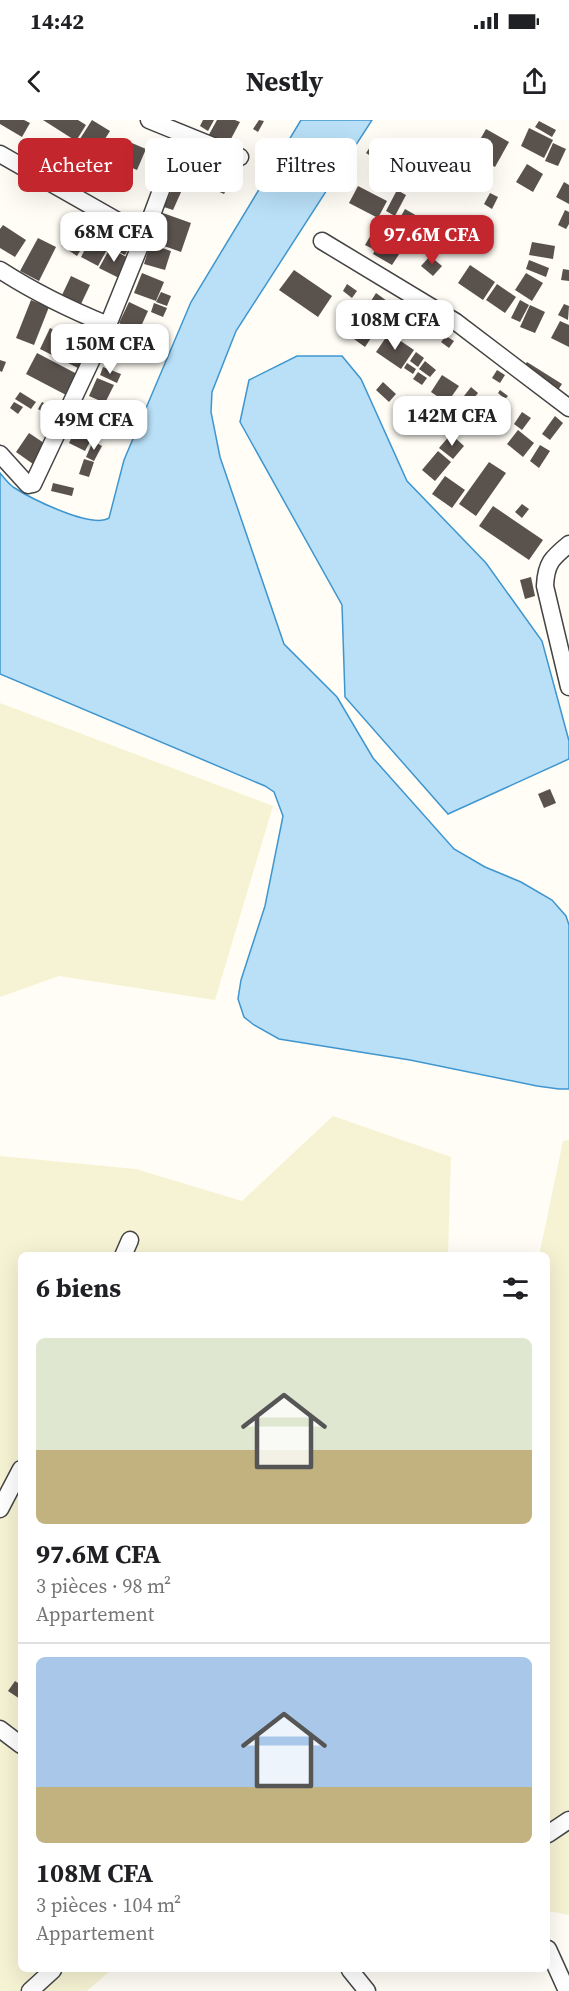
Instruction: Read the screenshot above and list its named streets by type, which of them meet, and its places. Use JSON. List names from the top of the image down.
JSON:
{
  "page": {
    "status": "14:42",
    "header": "Nestly",
    "chip": [
      "Acheter",
      "Louer",
      "Filtres",
      "Nouveau"
    ],
    "price": [
      "68M CFA",
      "97.6M CFA",
      "108M CFA",
      "150M CFA",
      "142M CFA",
      "49M CFA"
    ],
    "heading": "6 biens",
    "list": [
      {
        "name": "97.6M CFA",
        "note": "3 pièces · 98 m² · Appartement"
      },
      {
        "name": "108M CFA",
        "note": "3 pièces · 104 m² · Appartement"
      }
    ]
  }
}
